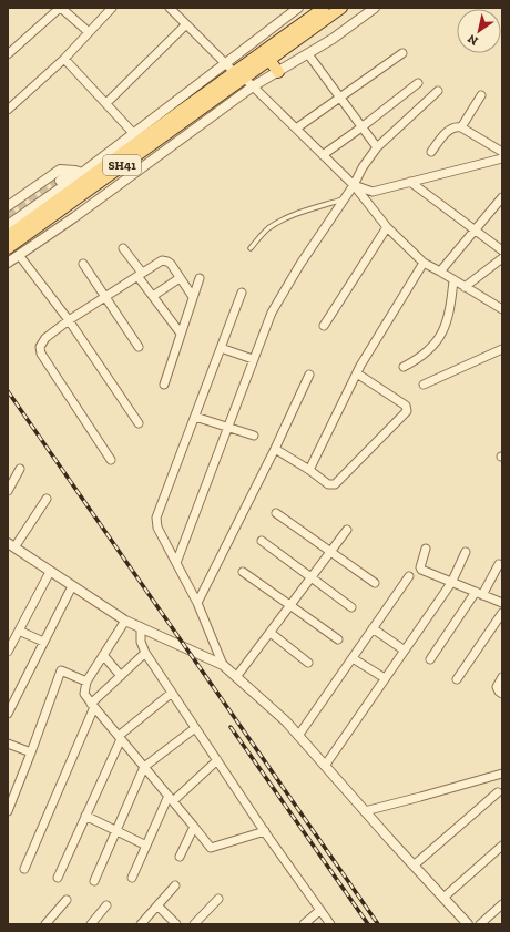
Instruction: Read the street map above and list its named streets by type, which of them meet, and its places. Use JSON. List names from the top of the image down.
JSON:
{
  "streets": {
    "main road": ["SH41"]
  },
  "north": "bottom left"
}
